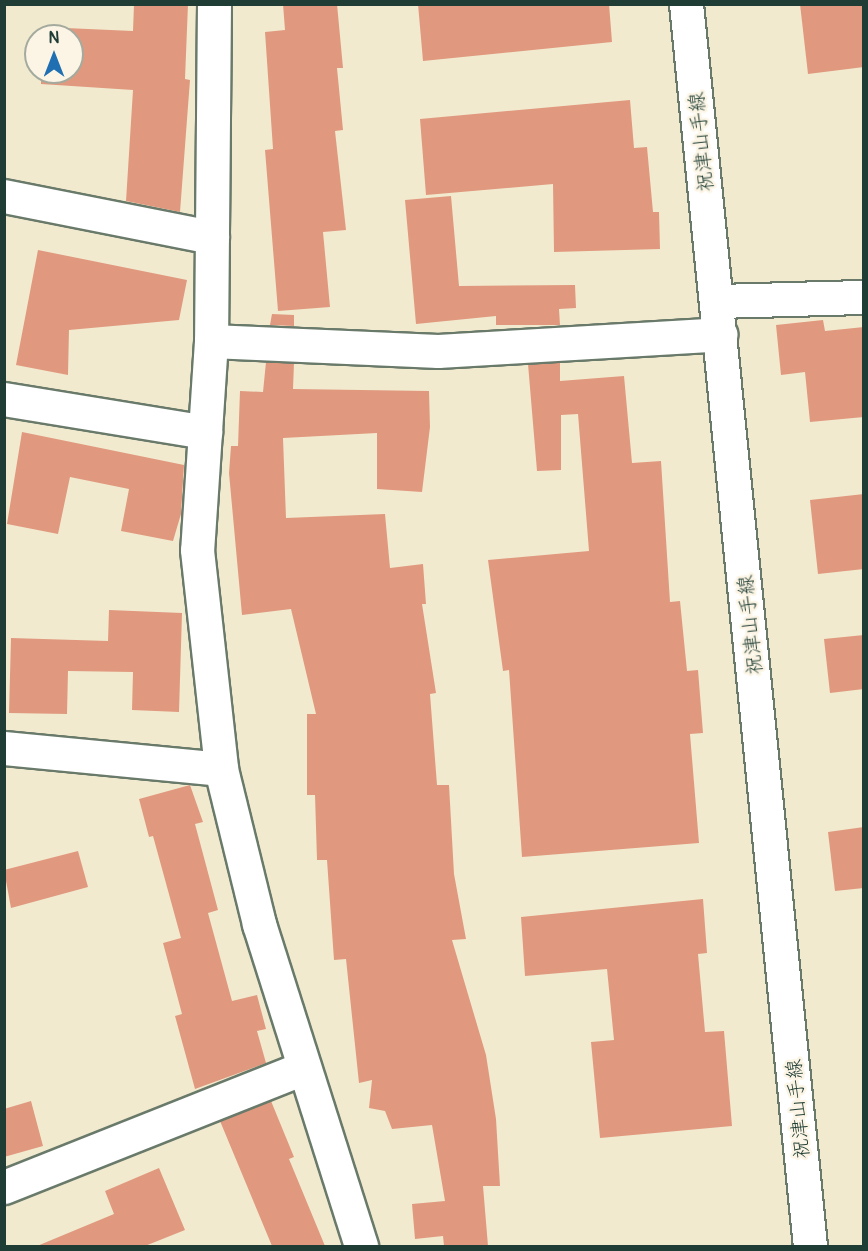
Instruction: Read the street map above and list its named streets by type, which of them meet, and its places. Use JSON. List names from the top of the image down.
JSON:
{
  "streets": {
    "street": ["祝津山手線"]
  },
  "north": "top"
}
